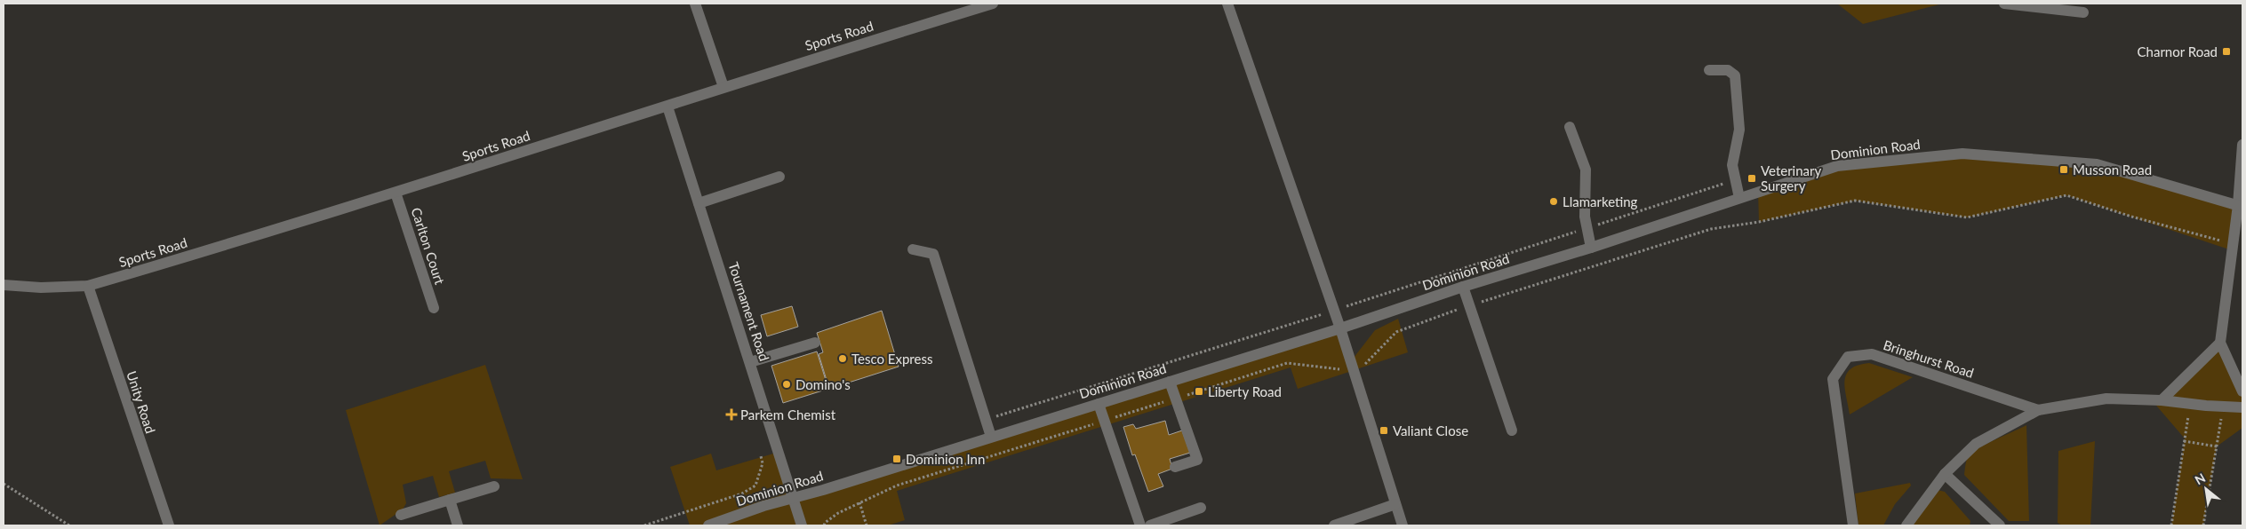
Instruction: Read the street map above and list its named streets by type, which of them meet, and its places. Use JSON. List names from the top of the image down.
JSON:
{
  "streets": {
    "street": [
      "Sports Road",
      "Dominion Road",
      "Carlton Court",
      "Tournament Road",
      "Bringhurst Road",
      "Unity Road"
    ]
  },
  "crossings": [
    ["Sports Road", "Carlton Court"],
    ["Sports Road", "Tournament Road"],
    ["Sports Road", "Unity Road"],
    ["Dominion Road", "Tournament Road"]
  ],
  "places": {
    "transit": [
      "Charnor Road",
      "Musson Road",
      "Veterinary Surgery",
      "Liberty Road",
      "Valiant Close",
      "Dominion Inn"
    ],
    "other": ["Llamarketing", "Tesco Express", "Domino's"],
    "health": ["Parkem Chemist"]
  },
  "north": "top left"
}
